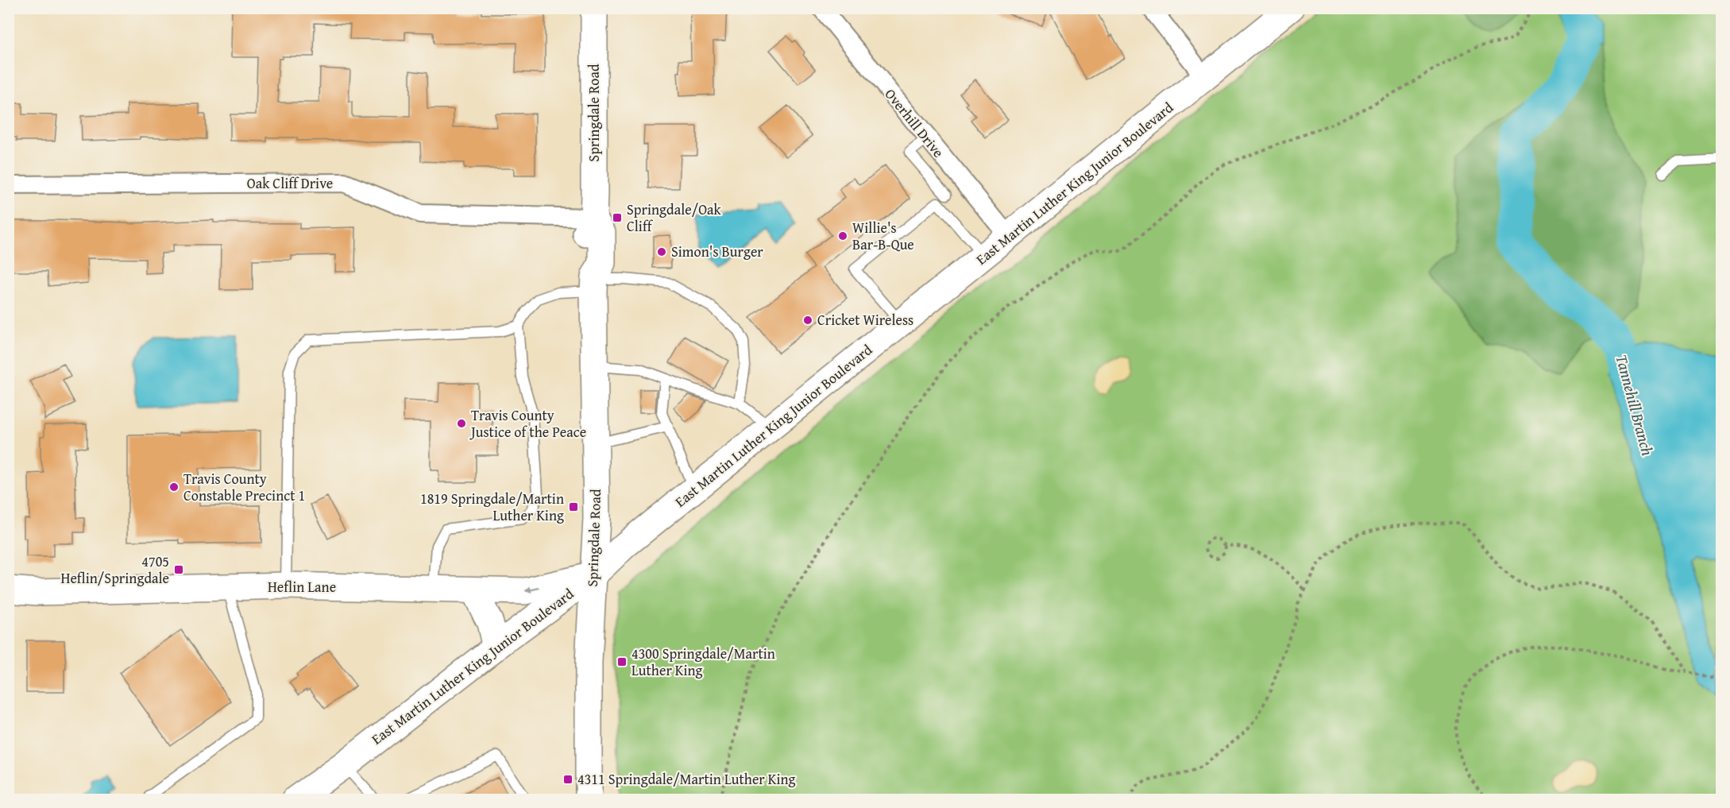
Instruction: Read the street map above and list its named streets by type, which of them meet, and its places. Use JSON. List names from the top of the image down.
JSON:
{
  "streets": {
    "main road": ["Springdale Road", "East Martin Luther King Junior Boulevard", "Heflin Lane"],
    "street": ["Overhill Drive", "Oak Cliff Drive"]
  },
  "crossings": [
    ["Springdale Road", "Oak Cliff Drive"],
    ["Springdale Road", "East Martin Luther King Junior Boulevard"],
    ["Springdale Road", "Heflin Lane"],
    ["Overhill Drive", "East Martin Luther King Junior Boulevard"],
    ["East Martin Luther King Junior Boulevard", "Heflin Lane"]
  ],
  "water": ["Tannehill Branch"],
  "places": {
    "transit": [
      "Springdale/Oak Cliff",
      "1819 Springdale/Martin Luther King",
      "4705 Heflin/Springdale",
      "4300 Springdale/Martin Luther King",
      "4311 Springdale/Martin Luther King"
    ],
    "other": [
      "Willie's Bar-B-Que",
      "Simon's Burger",
      "Cricket Wireless",
      "Travis County Justice of the Peace",
      "Travis County Constable Precinct 1"
    ]
  }
}
